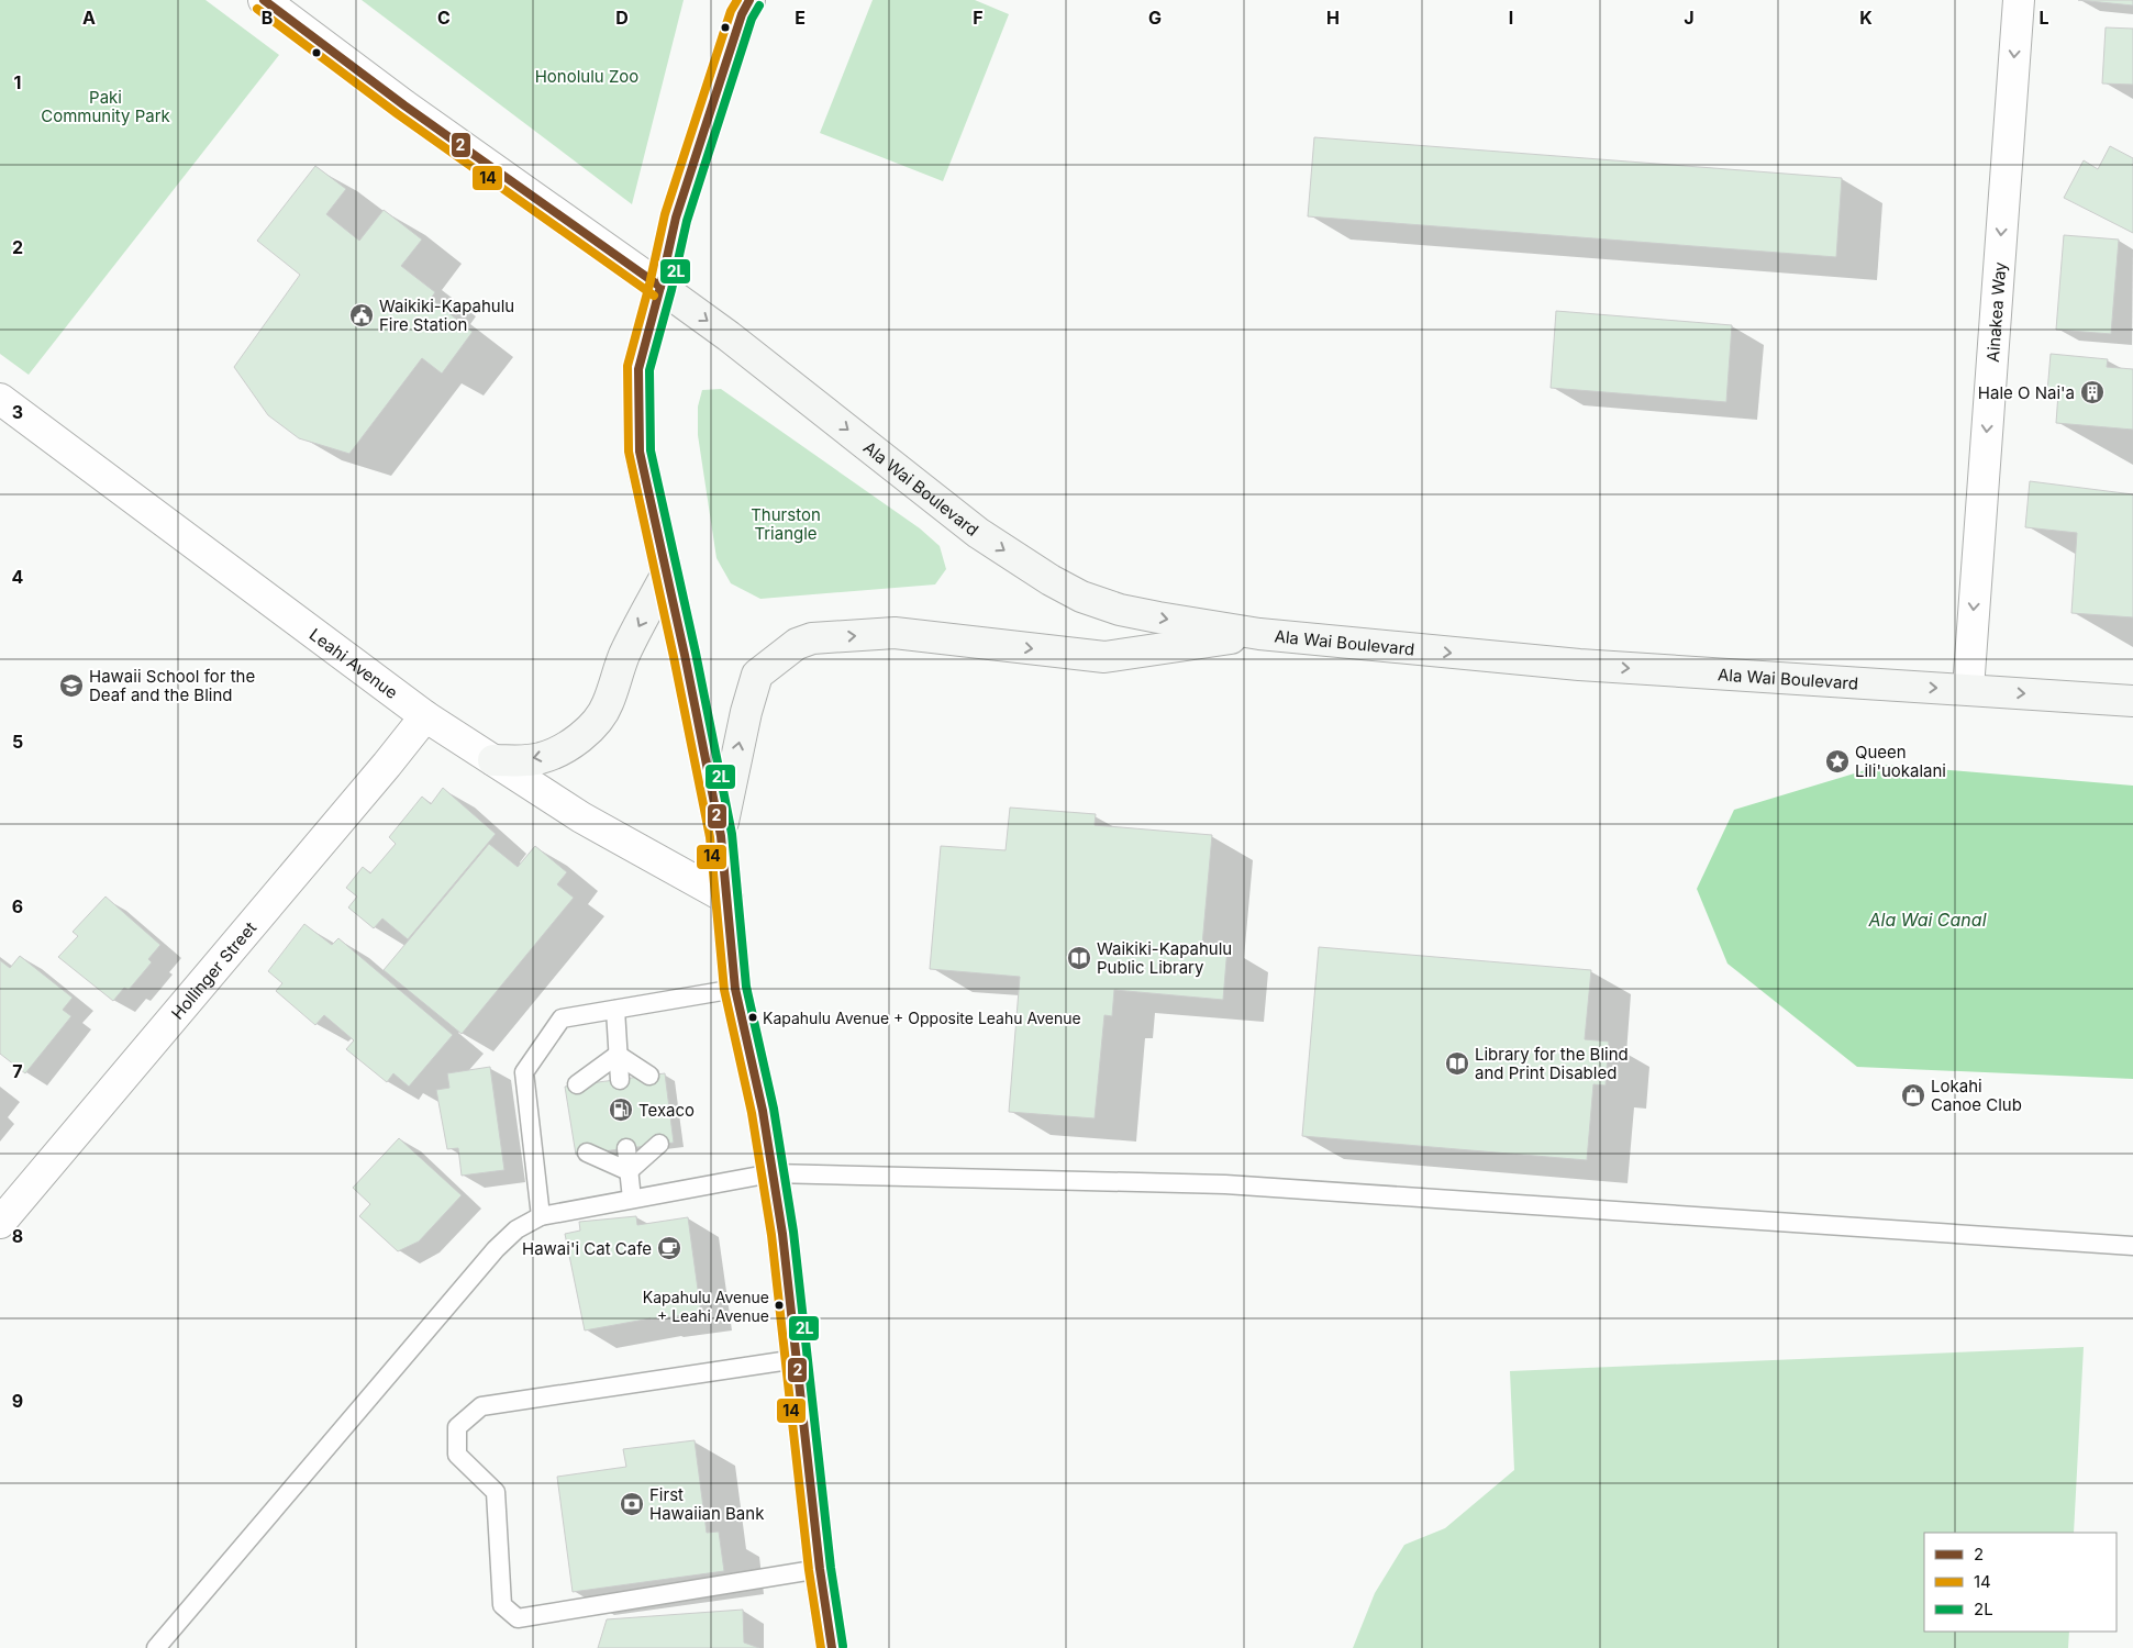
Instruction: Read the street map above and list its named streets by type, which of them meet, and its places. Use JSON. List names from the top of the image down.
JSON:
{
  "streets": {
    "main road": ["Ala Wai Boulevard"],
    "street": ["Ainakea Way", "Leahi Avenue", "Hollinger Street"]
  },
  "crossings": [
    ["Ainakea Way", "Ala Wai Boulevard"],
    ["Leahi Avenue", "Hollinger Street"]
  ],
  "one_way": ["Ainakea Way", "Ala Wai Boulevard"],
  "water": ["Ala Wai Canal"],
  "parks": ["Honolulu Zoo", "Paki Community Park", "Thurston Triangle"],
  "places": {
    "public building": ["Waikiki-Kapahulu Fire Station"],
    "building": ["Hale O Nai'a"],
    "school or university": ["Hawaii School for the Deaf and the Blind"],
    "place": ["Queen Lili'uokalani"],
    "library": ["Waikiki-Kapahulu Public Library", "Library for the Blind and Print Disabled"],
    "other": ["Kapahulu Avenue + Opposite Leahu Avenue", "Kapahulu Avenue + Leahi Avenue"],
    "shop": ["Lokahi Canoe Club"],
    "fuel station": ["Texaco"],
    "cafe": ["Hawai'i Cat Cafe"],
    "bank": ["First Hawaiian Bank"]
  },
  "lines": ["transit line 2", "transit line 14", "transit line 2L"],
  "legend": ["2", "14", "2L"],
  "grid": {
    "columns": [
      "A",
      "B",
      "C",
      "D",
      "E",
      "F",
      "G",
      "H",
      "I",
      "J",
      "K",
      "L"
    ],
    "rows": [
      "1",
      "2",
      "3",
      "4",
      "5",
      "6",
      "7",
      "8",
      "9"
    ]
  }
}
